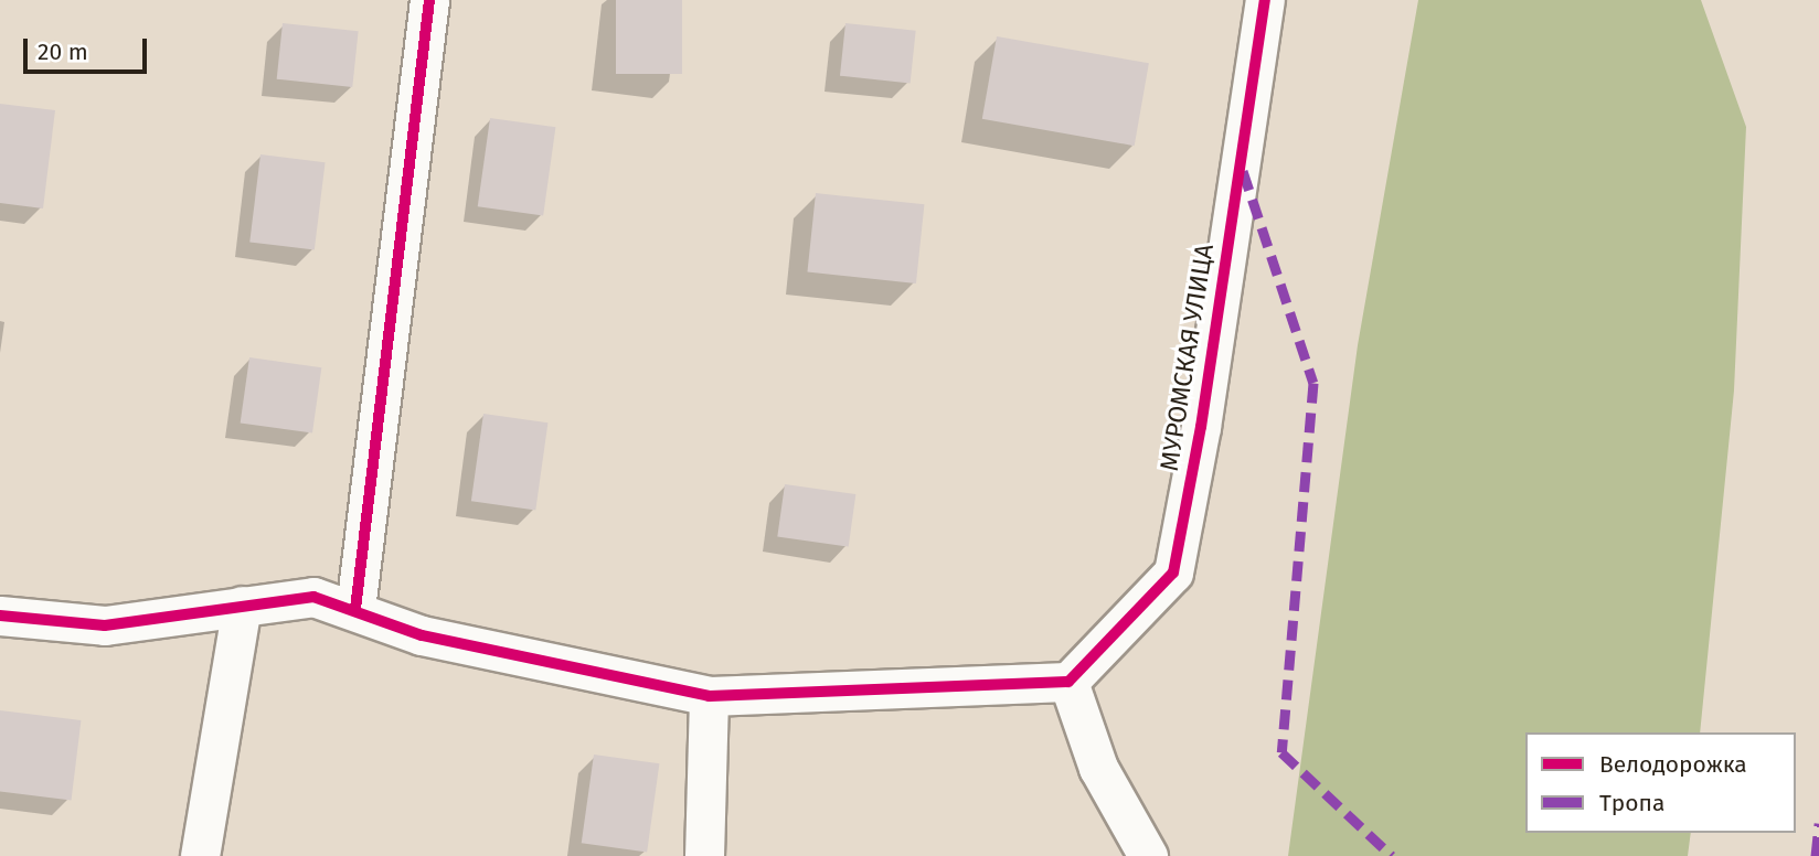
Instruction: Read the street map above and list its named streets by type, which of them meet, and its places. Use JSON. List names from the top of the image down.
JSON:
{
  "streets": {
    "street": ["МУРОМСКАЯ УЛИЦА"]
  },
  "legend": ["Велодорожка", "Тропа"],
  "scale_bar": "20 m"
}
